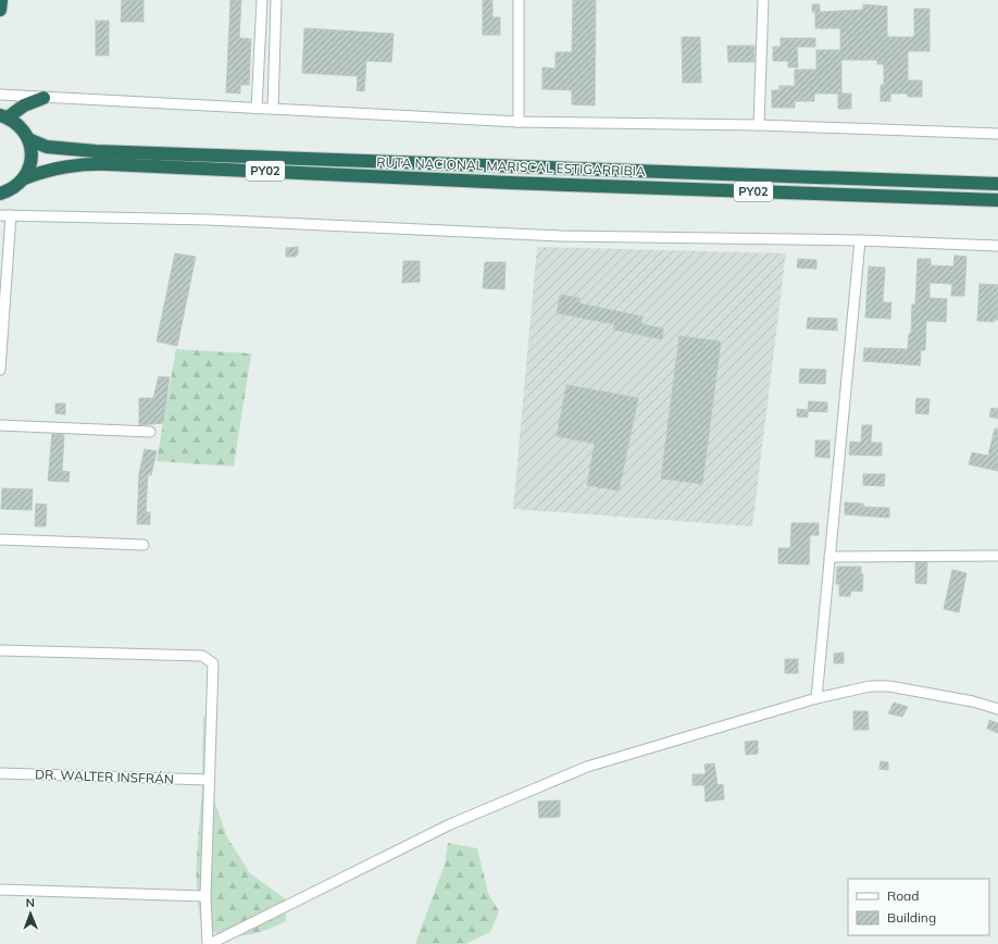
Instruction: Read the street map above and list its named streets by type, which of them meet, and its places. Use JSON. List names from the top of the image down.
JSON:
{
  "streets": {
    "highway": ["RUTA NACIONAL MARISCAL ESTIGARRIBIA", "PY02"],
    "street": ["DR. WALTER INSFRÁN"]
  },
  "crossings": [
    ["RUTA NACIONAL MARISCAL ESTIGARRIBIA", "PY02"]
  ],
  "legend": ["Road", "Building"],
  "north": "top"
}
